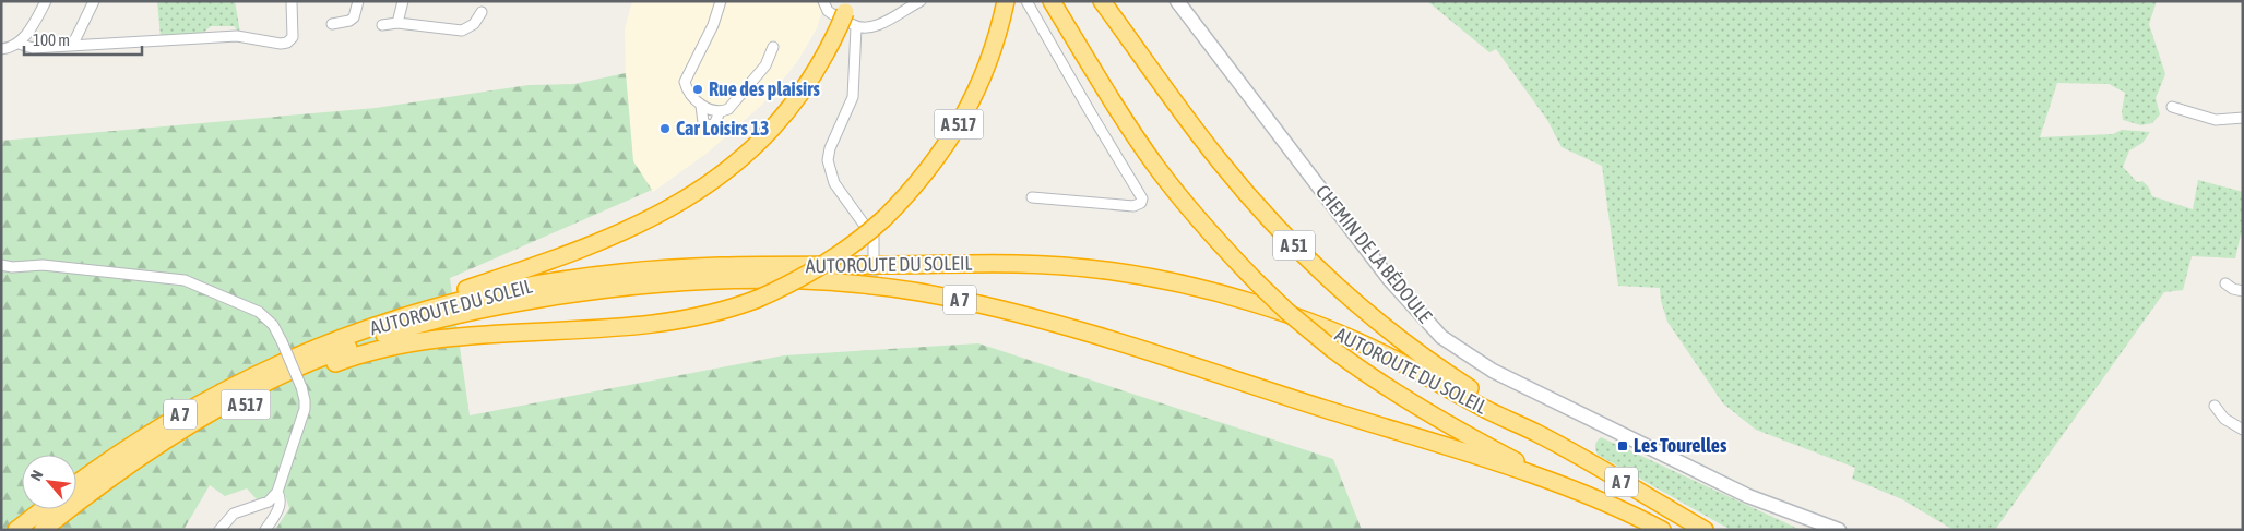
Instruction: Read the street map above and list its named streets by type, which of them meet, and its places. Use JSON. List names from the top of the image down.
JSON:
{
  "streets": {
    "highway": [
      "A 517",
      "A 51",
      "AUTOROUTE DU SOLEIL",
      "A 7"
    ],
    "street": ["CHEMIN DE LA BÉDOULE"]
  },
  "crossings": [
    ["A 517", "AUTOROUTE DU SOLEIL"],
    ["A 51", "AUTOROUTE DU SOLEIL"]
  ],
  "places": {
    "other": ["Rue des plaisirs", "Car Loisirs 13"],
    "transit": ["Les Tourelles"]
  },
  "scale_bar": "100 m",
  "north": "top left"
}
